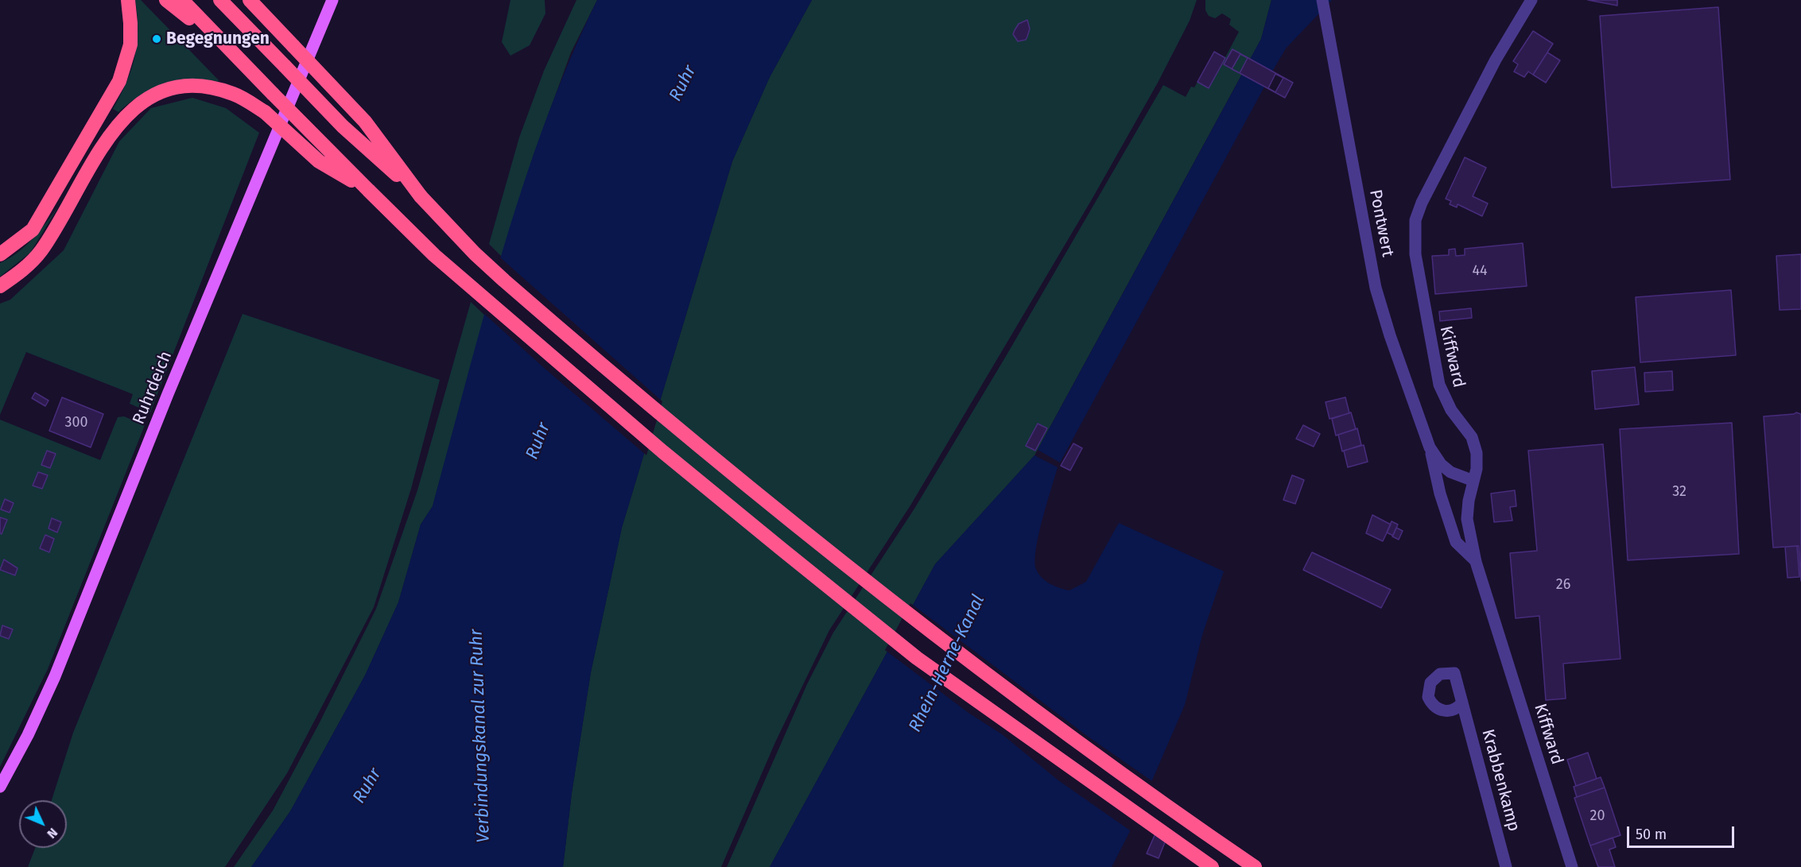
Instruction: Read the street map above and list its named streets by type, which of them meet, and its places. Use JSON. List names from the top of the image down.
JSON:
{
  "streets": {
    "main road": ["Ruhrdeich"],
    "street": ["Pontwert", "Kiffward", "Krabbenkamp"]
  },
  "crossings": [
    ["Pontwert", "Kiffward"]
  ],
  "water": ["Ruhr", "Rhein-Herne-Kanal", "Verbindungskanal zur Ruhr"],
  "places": ["Begegnungen"],
  "house_numbers": [
    "44",
    "300",
    "32",
    "26",
    "20"
  ],
  "scale_bar": "50 m",
  "north": "bottom right"
}
